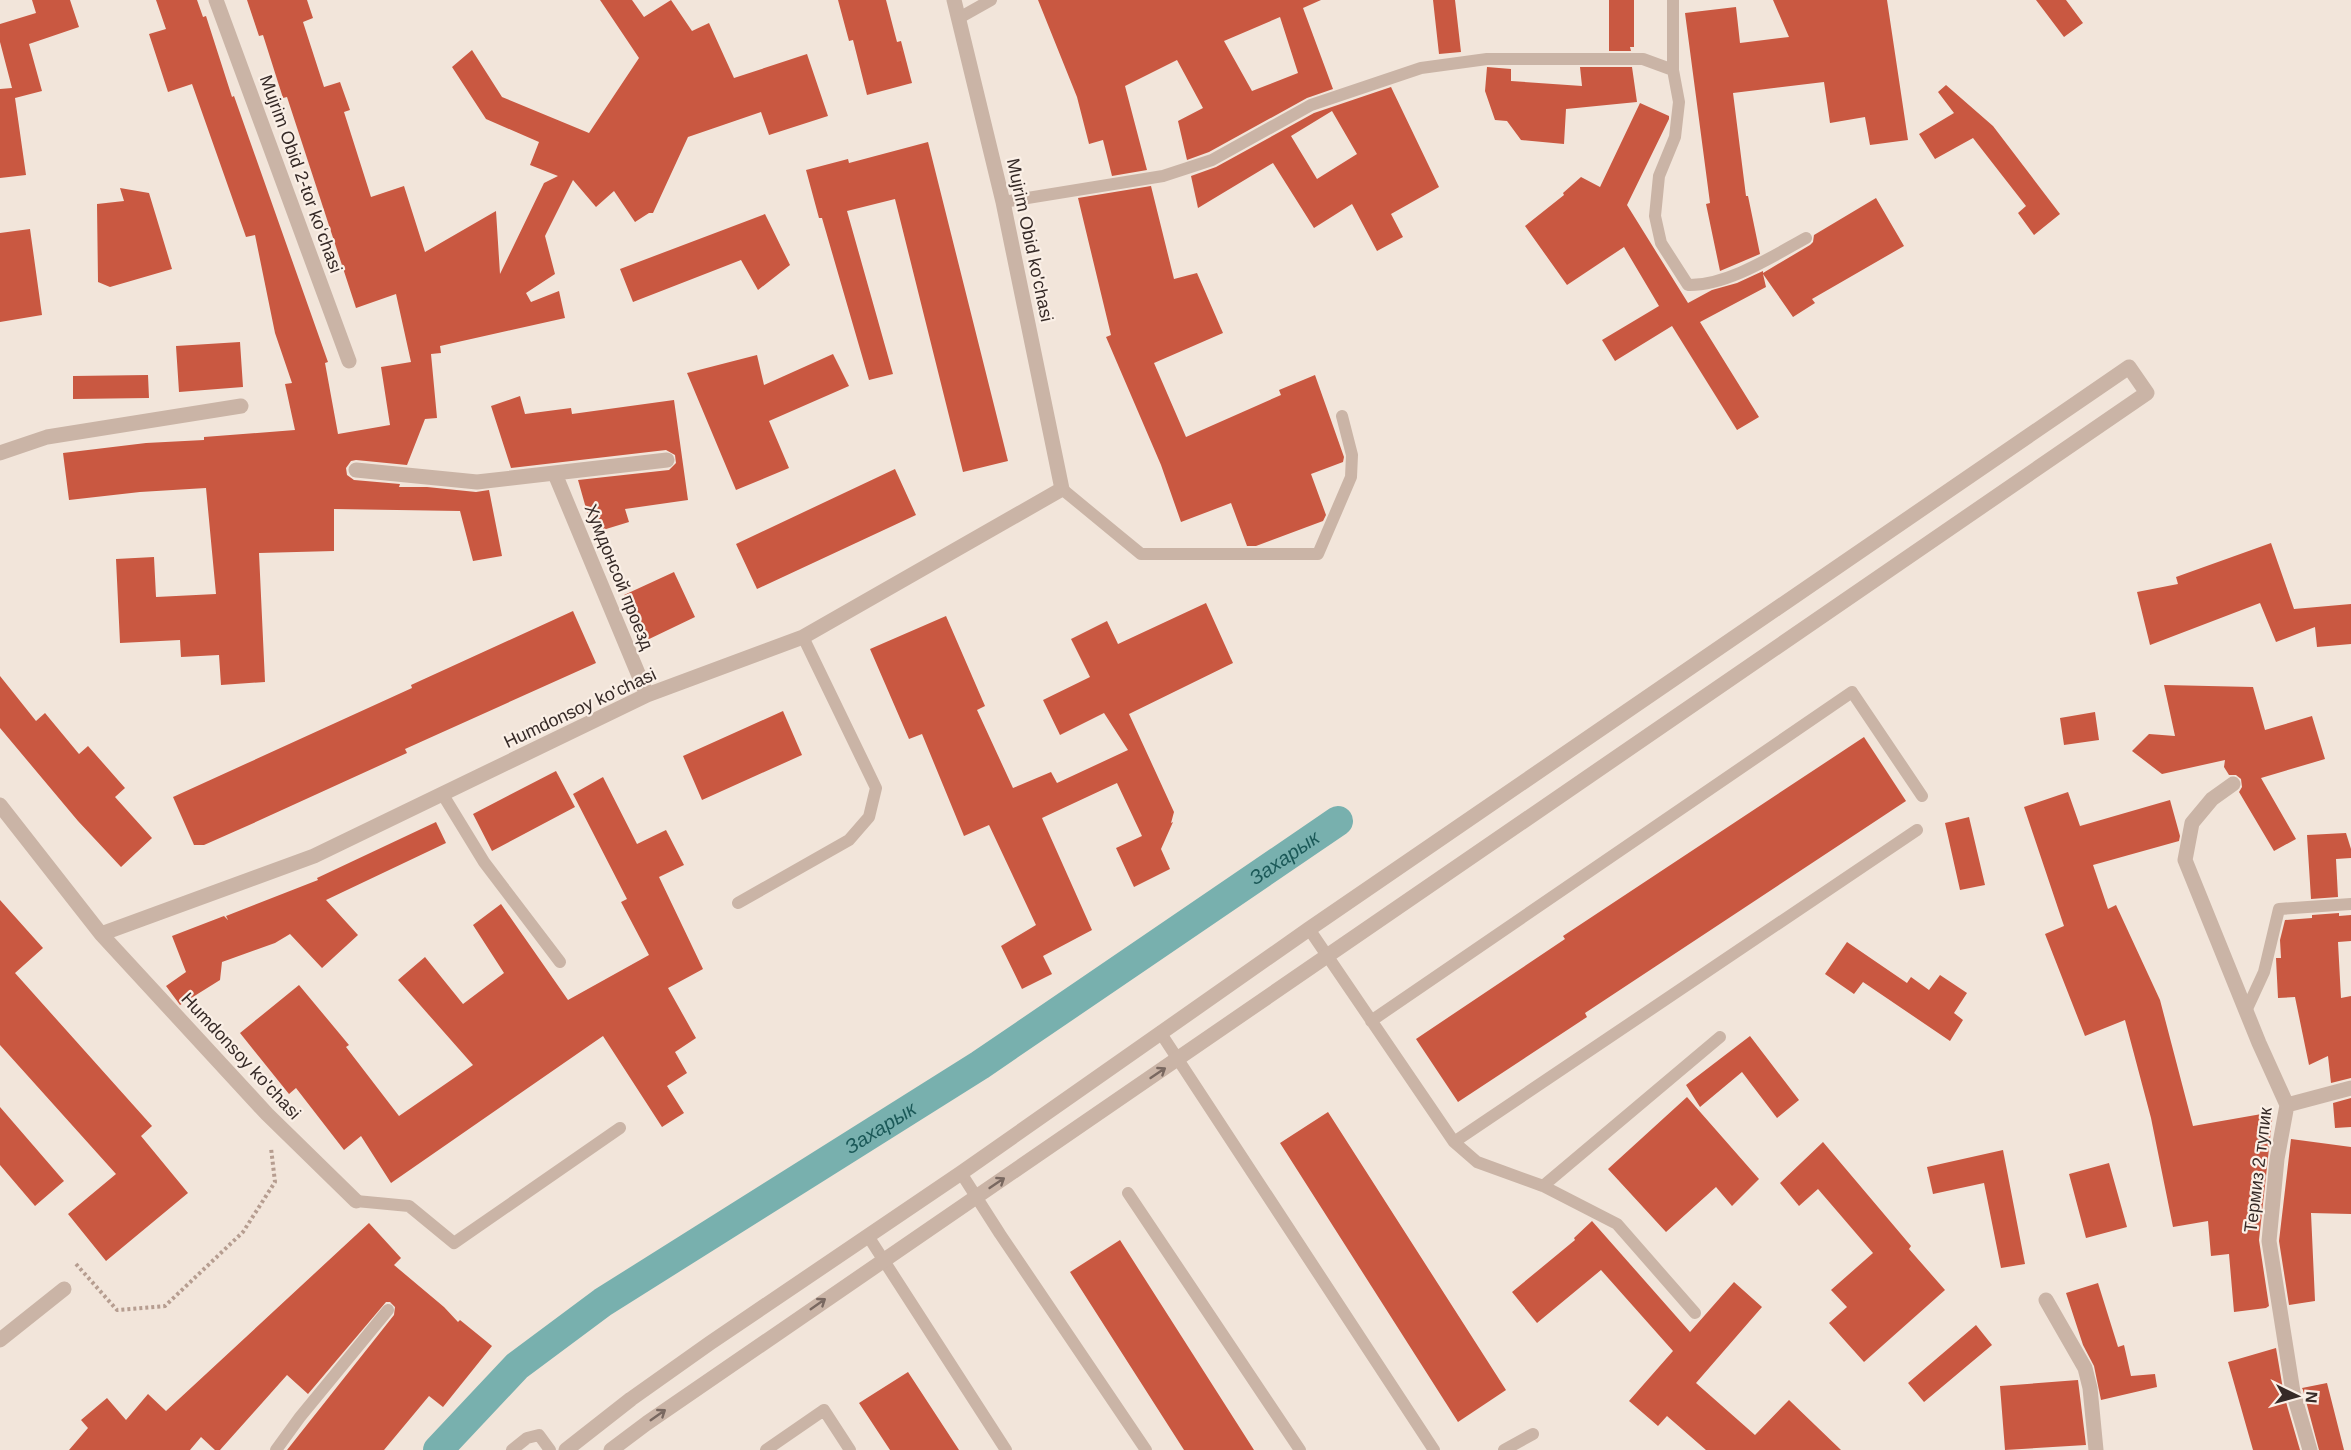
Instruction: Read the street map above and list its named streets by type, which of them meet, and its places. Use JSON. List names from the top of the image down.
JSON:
{
  "streets": {
    "street": [
      "Mujrim Obid 2-tor koʻchasi",
      "Mujrim Obid ko'chasi",
      "Хумдонсой проезд",
      "Humdonsoy ko'chasi",
      "Термиз 2 тупик"
    ]
  },
  "crossings": [
    ["Mujrim Obid ko'chasi", "Humdonsoy ko'chasi"],
    ["Хумдонсой проезд", "Humdonsoy ko'chasi"]
  ],
  "water": ["Захарык"],
  "north": "right"
}
